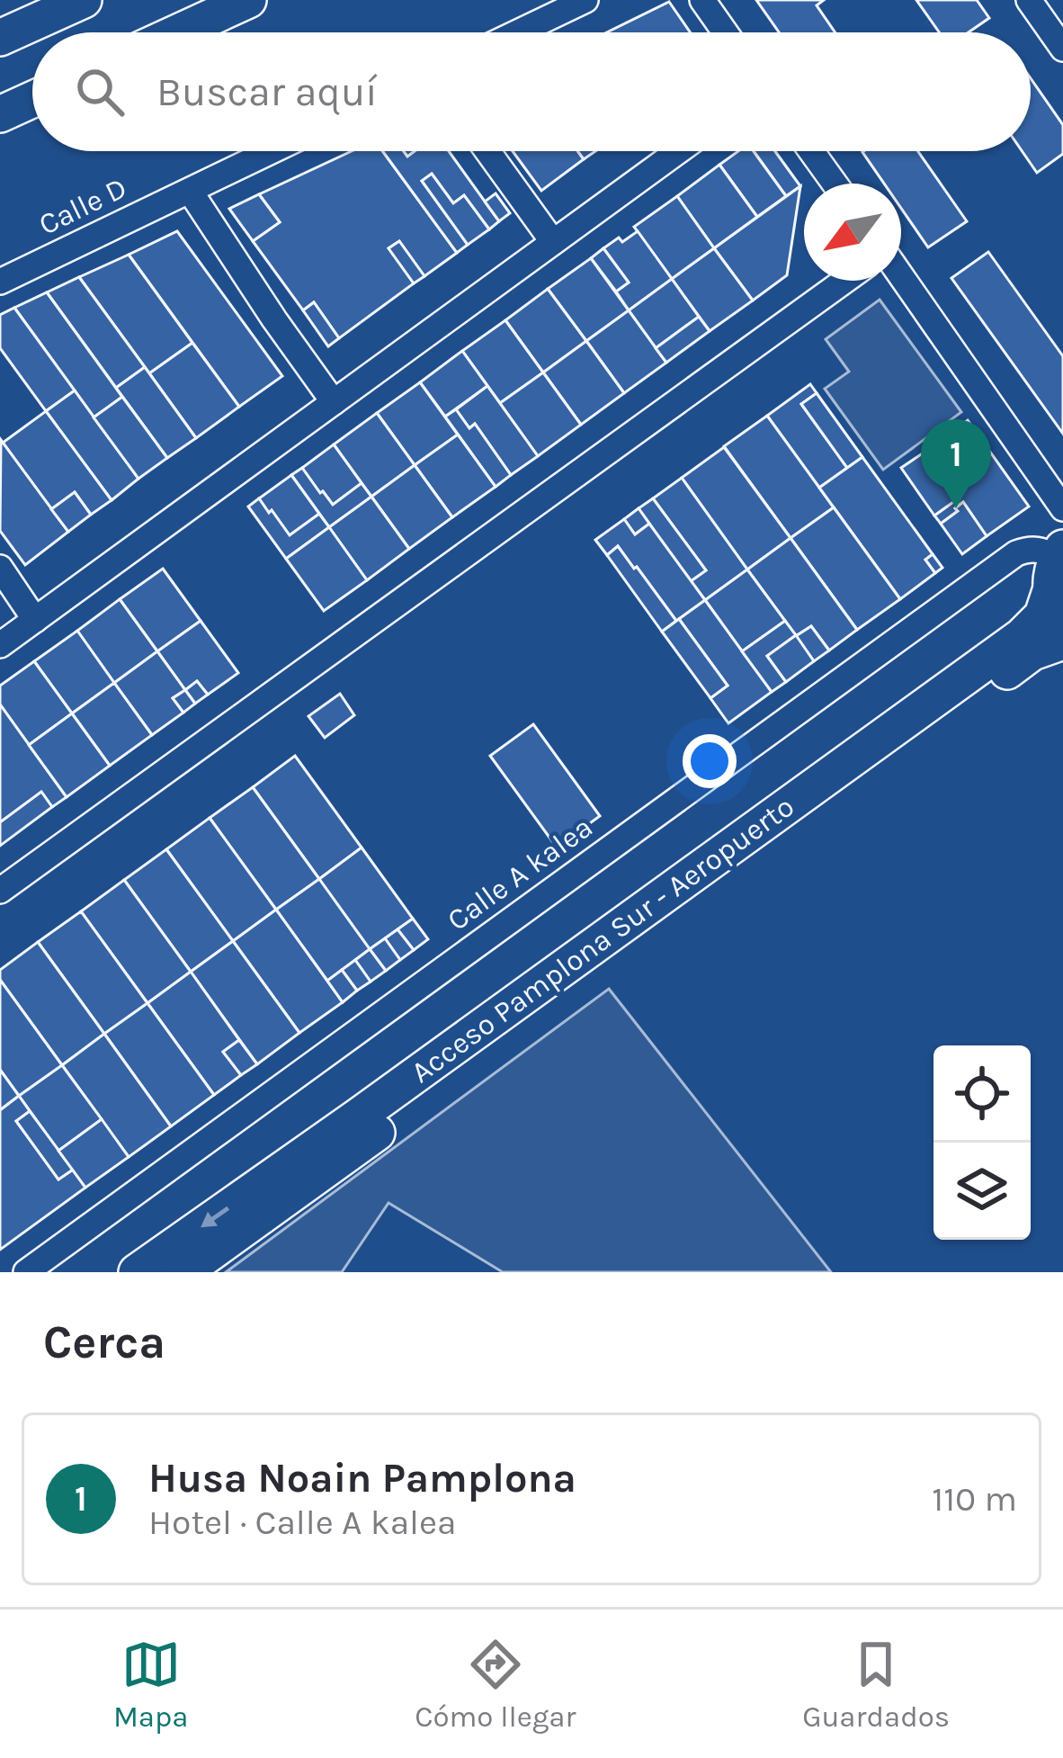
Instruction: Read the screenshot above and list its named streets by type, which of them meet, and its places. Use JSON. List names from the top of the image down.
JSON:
{
  "streets": {
    "highway": ["Acceso Pamplona Sur - Aeropuerto"],
    "street": ["Calle D", "Calle A kalea"]
  },
  "crossings": [
    ["Calle A kalea", "Acceso Pamplona Sur - Aeropuerto"]
  ],
  "north": "bottom left",
  "page": {
    "search": "Buscar aquí",
    "pins": "1",
    "heading": "Cerca",
    "list": [
      {
        "mark": "1",
        "name": "Husa Noain Pamplona",
        "note": "Hotel · Calle A kalea",
        "value": "110 m"
      }
    ],
    "nav": ["Mapa", "Cómo llegar", "Guardados"]
  }
}
